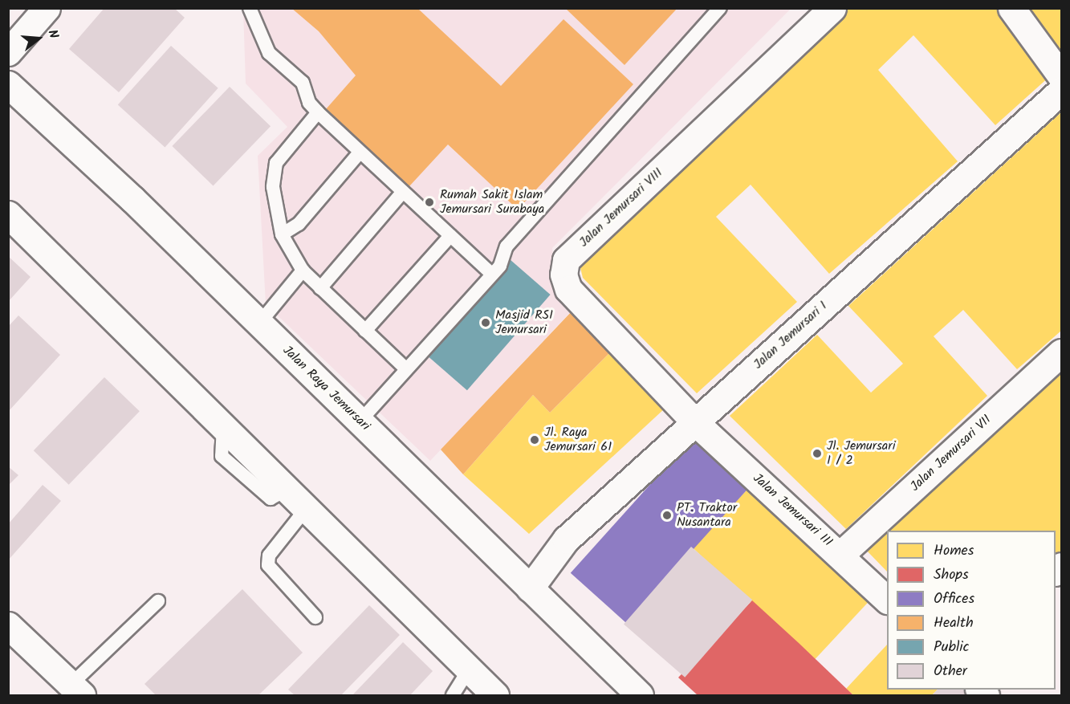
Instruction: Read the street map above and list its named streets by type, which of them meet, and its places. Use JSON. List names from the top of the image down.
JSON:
{
  "streets": {
    "street": [
      "Jalan Jemursari VIII",
      "Jalan Jemursari I",
      "Jalan Raya Jemursari",
      "Jalan Jemursari VII",
      "Jalan Jemursari III"
    ]
  },
  "crossings": [
    ["Jalan Jemursari VIII", "Jalan Jemursari I"],
    ["Jalan Jemursari VIII", "Jalan Jemursari III"],
    ["Jalan Jemursari I", "Jalan Raya Jemursari"],
    ["Jalan Jemursari I", "Jalan Jemursari III"],
    ["Jalan Jemursari VII", "Jalan Jemursari III"]
  ],
  "places": [
    "Rumah Sakit Islam Jemursari Surabaya",
    "Masjid RSI Jemursari",
    "Jl. Raya Jemursari 61",
    "Jl. Jemursari I / 2",
    "PT. Traktor Nusantara"
  ],
  "legend": [
    "Homes",
    "Shops",
    "Offices",
    "Health",
    "Public",
    "Other"
  ],
  "north": "right"
}
